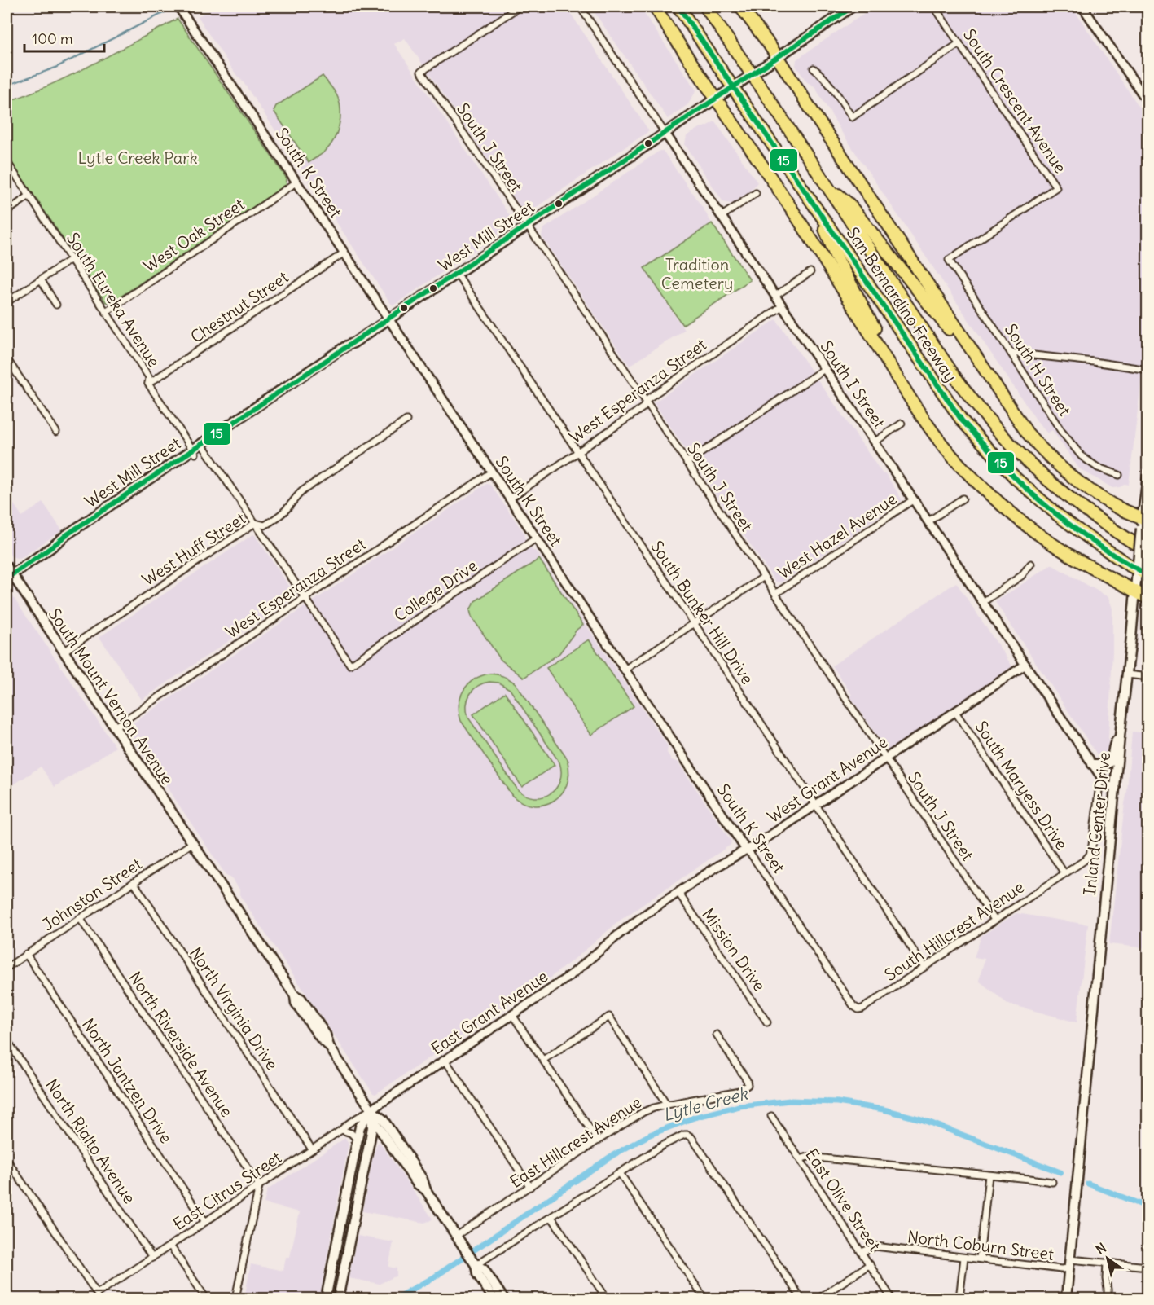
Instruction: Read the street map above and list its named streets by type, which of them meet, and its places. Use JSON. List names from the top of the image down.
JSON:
{
  "streets": {
    "highway": ["San Bernardino Freeway"],
    "main road": ["West Mill Street", "South Mount Vernon Avenue", "Inland Center Drive"],
    "street": [
      "South Crescent Avenue",
      "South J Street",
      "South K Street",
      "West Oak Street",
      "South Eureka Avenue",
      "Chestnut Street",
      "South H Street",
      "South I Street",
      "West Esperanza Street",
      "West Hazel Avenue",
      "West Huff Street",
      "College Drive",
      "South Bunker Hill Drive",
      "West Grant Avenue",
      "South Maryess Drive",
      "Johnston Street",
      "South Hillcrest Avenue",
      "Mission Drive",
      "North Virginia Drive",
      "East Grant Avenue",
      "North Riverside Avenue",
      "North Jantzen Drive",
      "North Rialto Avenue",
      "East Hillcrest Avenue",
      "East Citrus Street",
      "East Olive Street",
      "North Coburn Street"
    ]
  },
  "crossings": [
    ["South Crescent Avenue", "South H Street"],
    ["South J Street", "West Mill Street"],
    ["South J Street", "West Esperanza Street"],
    ["South J Street", "West Hazel Avenue"],
    ["South J Street", "West Grant Avenue"],
    ["South J Street", "South Hillcrest Avenue"],
    ["South K Street", "West Oak Street"],
    ["South K Street", "West Mill Street"],
    ["South K Street", "Chestnut Street"],
    ["South K Street", "West Esperanza Street"],
    ["South K Street", "West Hazel Avenue"],
    ["South K Street", "College Drive"],
    ["South K Street", "West Grant Avenue"],
    ["South K Street", "South Hillcrest Avenue"],
    ["West Oak Street", "South Eureka Avenue"],
    ["West Mill Street", "South Eureka Avenue"],
    ["West Mill Street", "South I Street"],
    ["West Mill Street", "South Bunker Hill Drive"],
    ["West Mill Street", "South Mount Vernon Avenue"],
    ["South Eureka Avenue", "Chestnut Street"],
    ["South I Street", "West Esperanza Street"],
    ["South I Street", "West Hazel Avenue"],
    ["South I Street", "West Grant Avenue"],
    ["South I Street", "Inland Center Drive"],
    ["West Esperanza Street", "College Drive"],
    ["West Esperanza Street", "South Bunker Hill Drive"],
    ["West Esperanza Street", "South Mount Vernon Avenue"],
    ["West Hazel Avenue", "South Bunker Hill Drive"],
    ["West Huff Street", "South Mount Vernon Avenue"],
    ["South Bunker Hill Drive", "West Grant Avenue"],
    ["South Bunker Hill Drive", "South Hillcrest Avenue"],
    ["South Mount Vernon Avenue", "Johnston Street"],
    ["South Mount Vernon Avenue", "East Grant Avenue"],
    ["South Mount Vernon Avenue", "East Hillcrest Avenue"],
    ["South Mount Vernon Avenue", "East Citrus Street"],
    ["West Grant Avenue", "South Maryess Drive"],
    ["West Grant Avenue", "Mission Drive"],
    ["West Grant Avenue", "East Grant Avenue"],
    ["South Maryess Drive", "South Hillcrest Avenue"],
    ["Inland Center Drive", "North Coburn Street"],
    ["Johnston Street", "North Virginia Drive"],
    ["Johnston Street", "North Riverside Avenue"],
    ["Johnston Street", "North Jantzen Drive"],
    ["North Virginia Drive", "East Citrus Street"],
    ["East Grant Avenue", "East Citrus Street"],
    ["North Riverside Avenue", "East Citrus Street"],
    ["North Jantzen Drive", "East Citrus Street"],
    ["North Rialto Avenue", "East Citrus Street"],
    ["East Olive Street", "North Coburn Street"]
  ],
  "water": ["Lytle Creek"],
  "parks": ["Lytle Creek Park", "Tradition Cemetery"],
  "lines": ["transit line 15"],
  "scale_bar": "100 m",
  "north": "top left"
}
